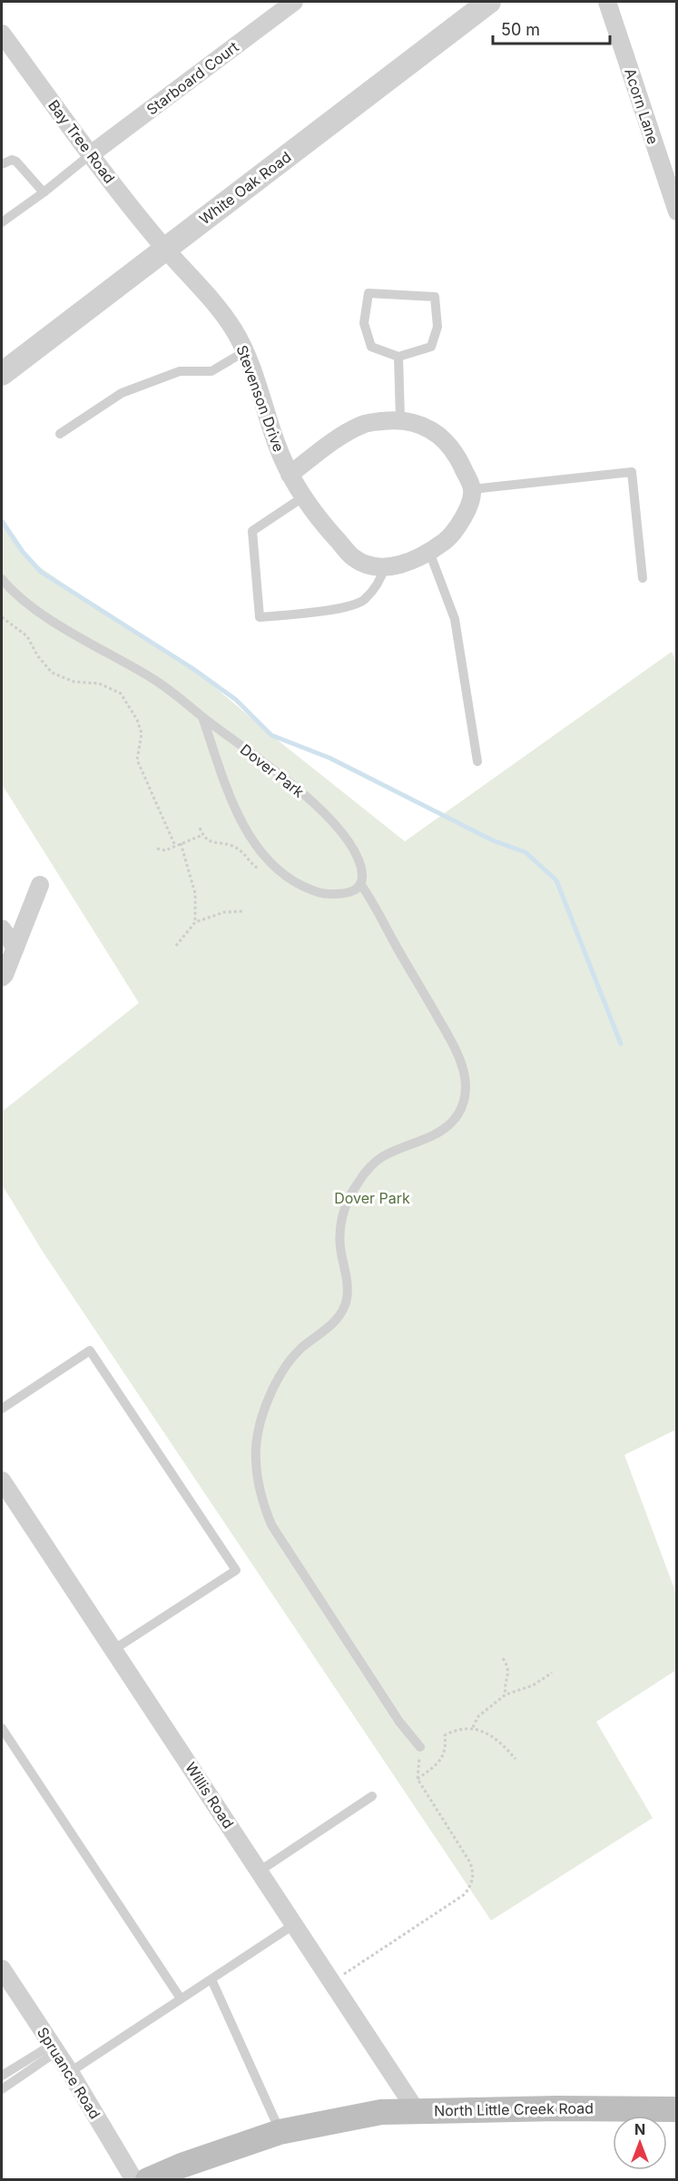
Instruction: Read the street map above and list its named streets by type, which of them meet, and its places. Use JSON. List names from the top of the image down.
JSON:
{
  "streets": {
    "main road": ["North Little Creek Road"],
    "street": [
      "Starboard Court",
      "Acorn Lane",
      "Bay Tree Road",
      "White Oak Road",
      "Stevenson Drive",
      "Willis Road",
      "Spruance Road"
    ],
    "lane": ["Dover Park"]
  },
  "crossings": [
    ["Starboard Court", "Bay Tree Road"],
    ["Bay Tree Road", "White Oak Road"],
    ["Bay Tree Road", "Stevenson Drive"],
    ["White Oak Road", "Stevenson Drive"],
    ["Willis Road", "North Little Creek Road"]
  ],
  "parks": ["Dover Park"],
  "scale_bar": "50 m",
  "north": "top"
}
